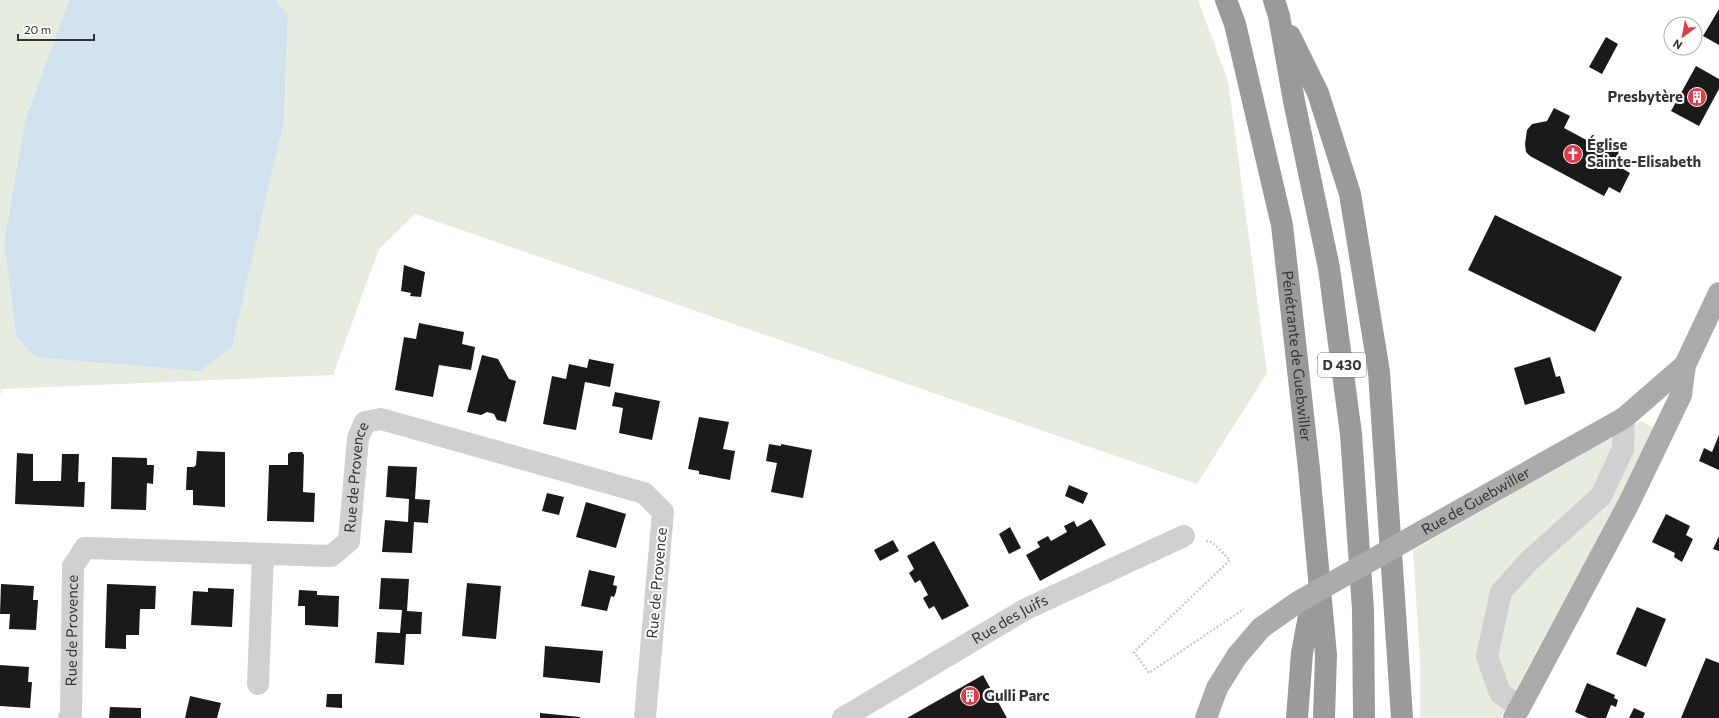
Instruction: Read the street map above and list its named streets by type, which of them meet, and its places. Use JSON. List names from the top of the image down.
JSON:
{
  "streets": {
    "highway": ["Pénétrante de Guebwiller", "D 430"],
    "main road": ["Rue de Guebwiller"],
    "street": ["Rue de Provence", "Rue des Juifs"]
  },
  "places": {
    "building": ["Presbytère", "Gulli Parc"],
    "church": ["Église Sainte-Elisabeth"]
  },
  "scale_bar": "20 m",
  "north": "bottom left"
}
